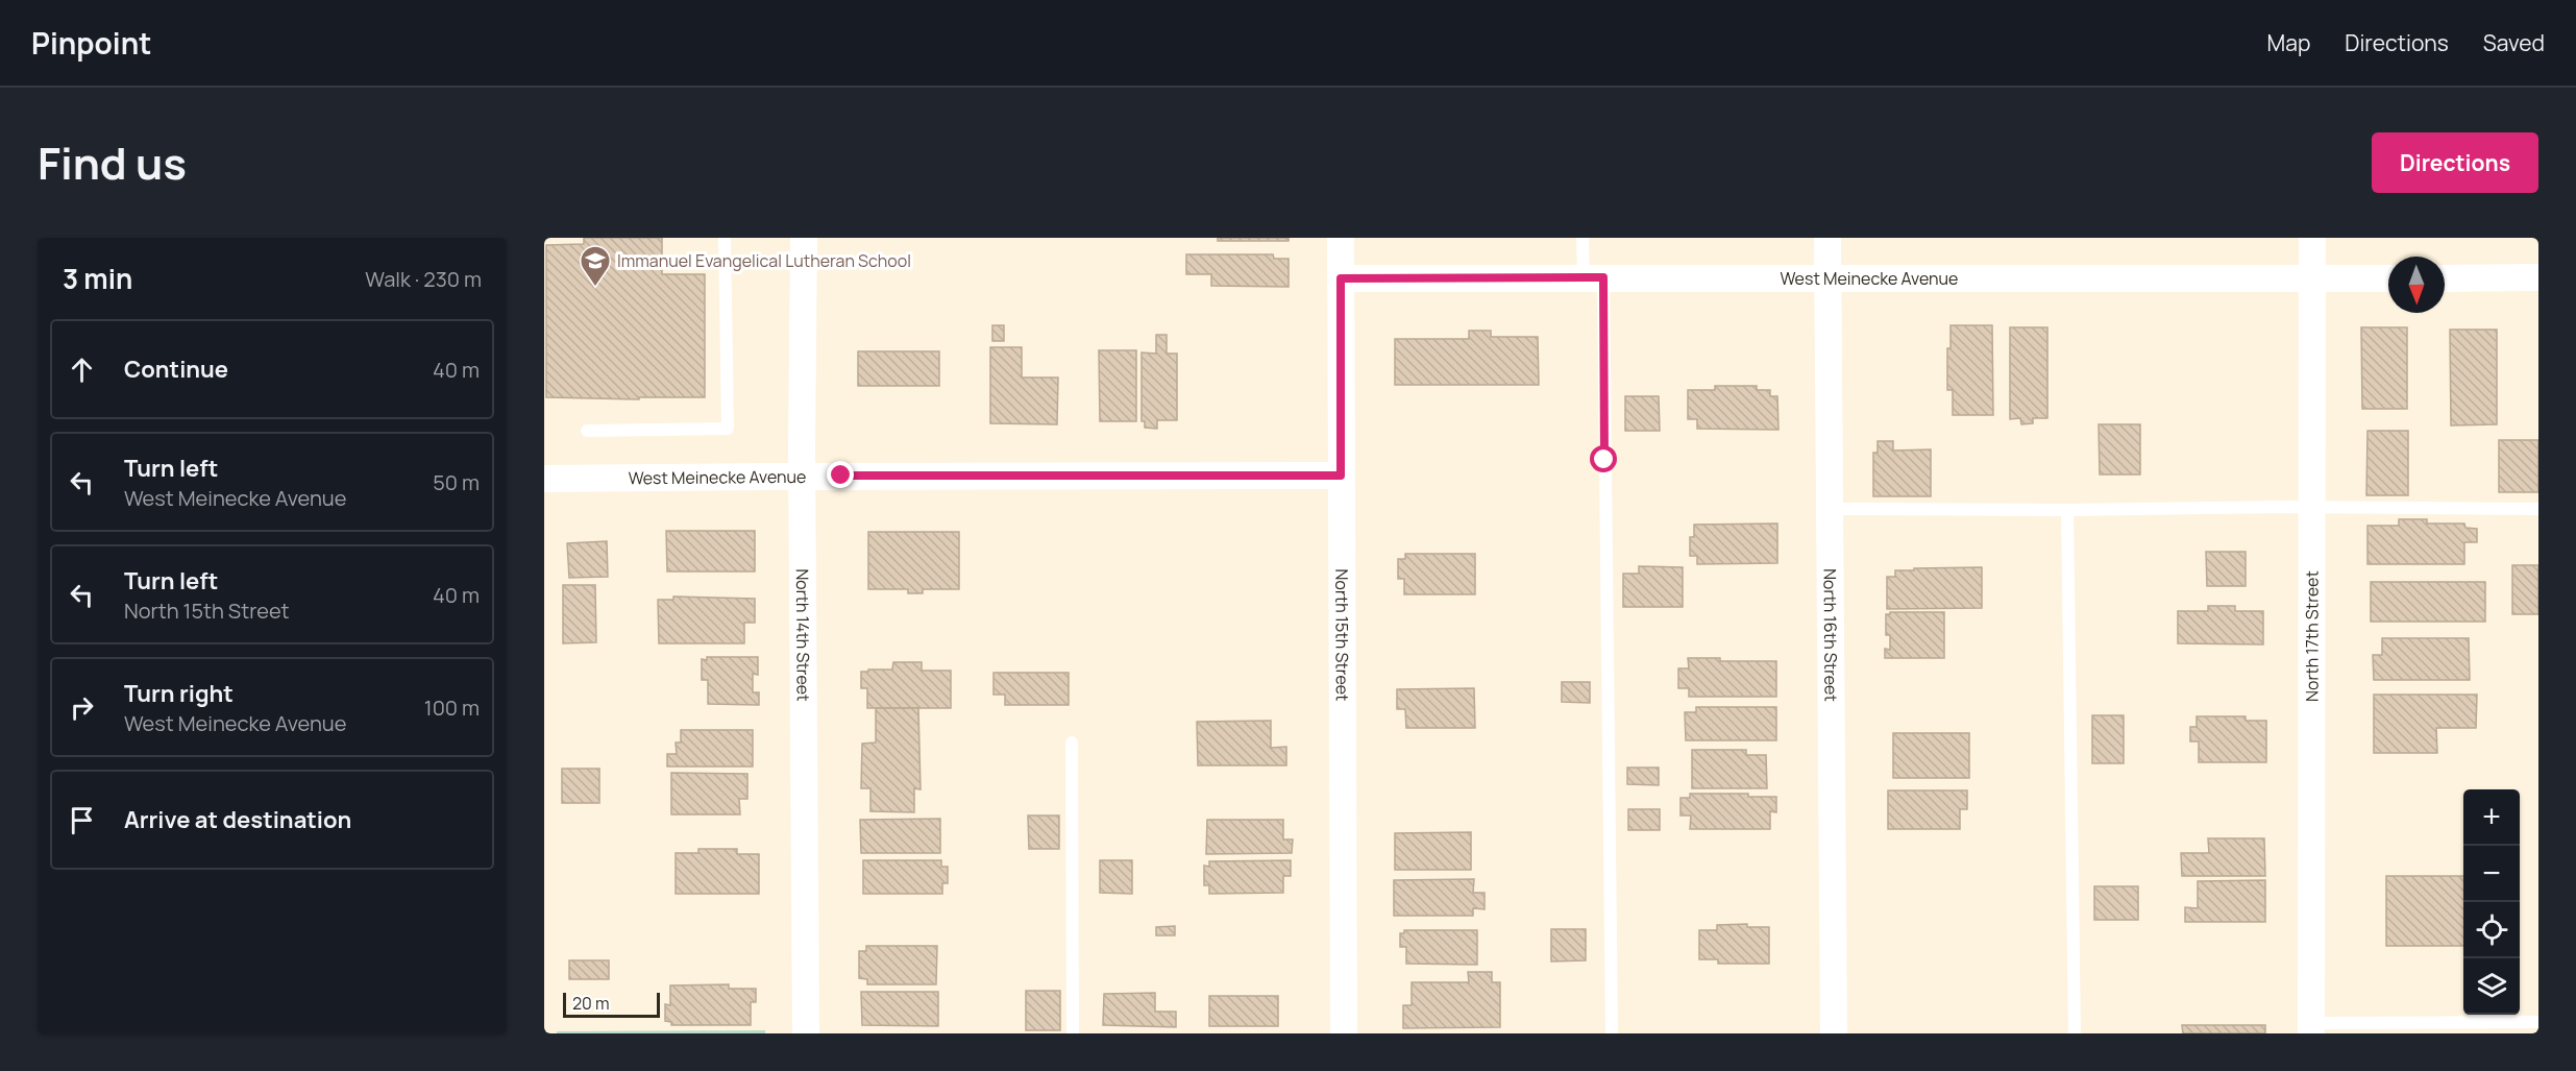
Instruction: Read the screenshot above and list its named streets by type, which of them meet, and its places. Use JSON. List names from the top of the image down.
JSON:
{
  "streets": {
    "street": [
      "West Meinecke Avenue",
      "North 14th Street",
      "North 15th Street",
      "North 16th Street",
      "North 17th Street"
    ]
  },
  "crossings": [
    ["West Meinecke Avenue", "North 14th Street"],
    ["West Meinecke Avenue", "North 15th Street"],
    ["West Meinecke Avenue", "North 16th Street"],
    ["West Meinecke Avenue", "North 17th Street"]
  ],
  "places": {
    "school or university": ["Immanuel Evangelical Lutheran School"]
  },
  "scale_bar": "20 m",
  "north": "bottom",
  "page": {
    "header": "Pinpoint",
    "nav": ["Map", "Directions", "Saved"],
    "title": "Find us",
    "buttons": "Directions",
    "heading": ["3 min", "Walk · 230 m"],
    "list": [
      ["Continue", "40 m"],
      ["Turn left", "West Meinecke Avenue", "50 m"],
      ["Turn left", "North 15th Street", "40 m"],
      ["Turn right", "West Meinecke Avenue", "100 m"],
      "Arrive at destination"
    ],
    "map_buttons": ["+", "−"],
    "scale": "20 m"
  }
}
